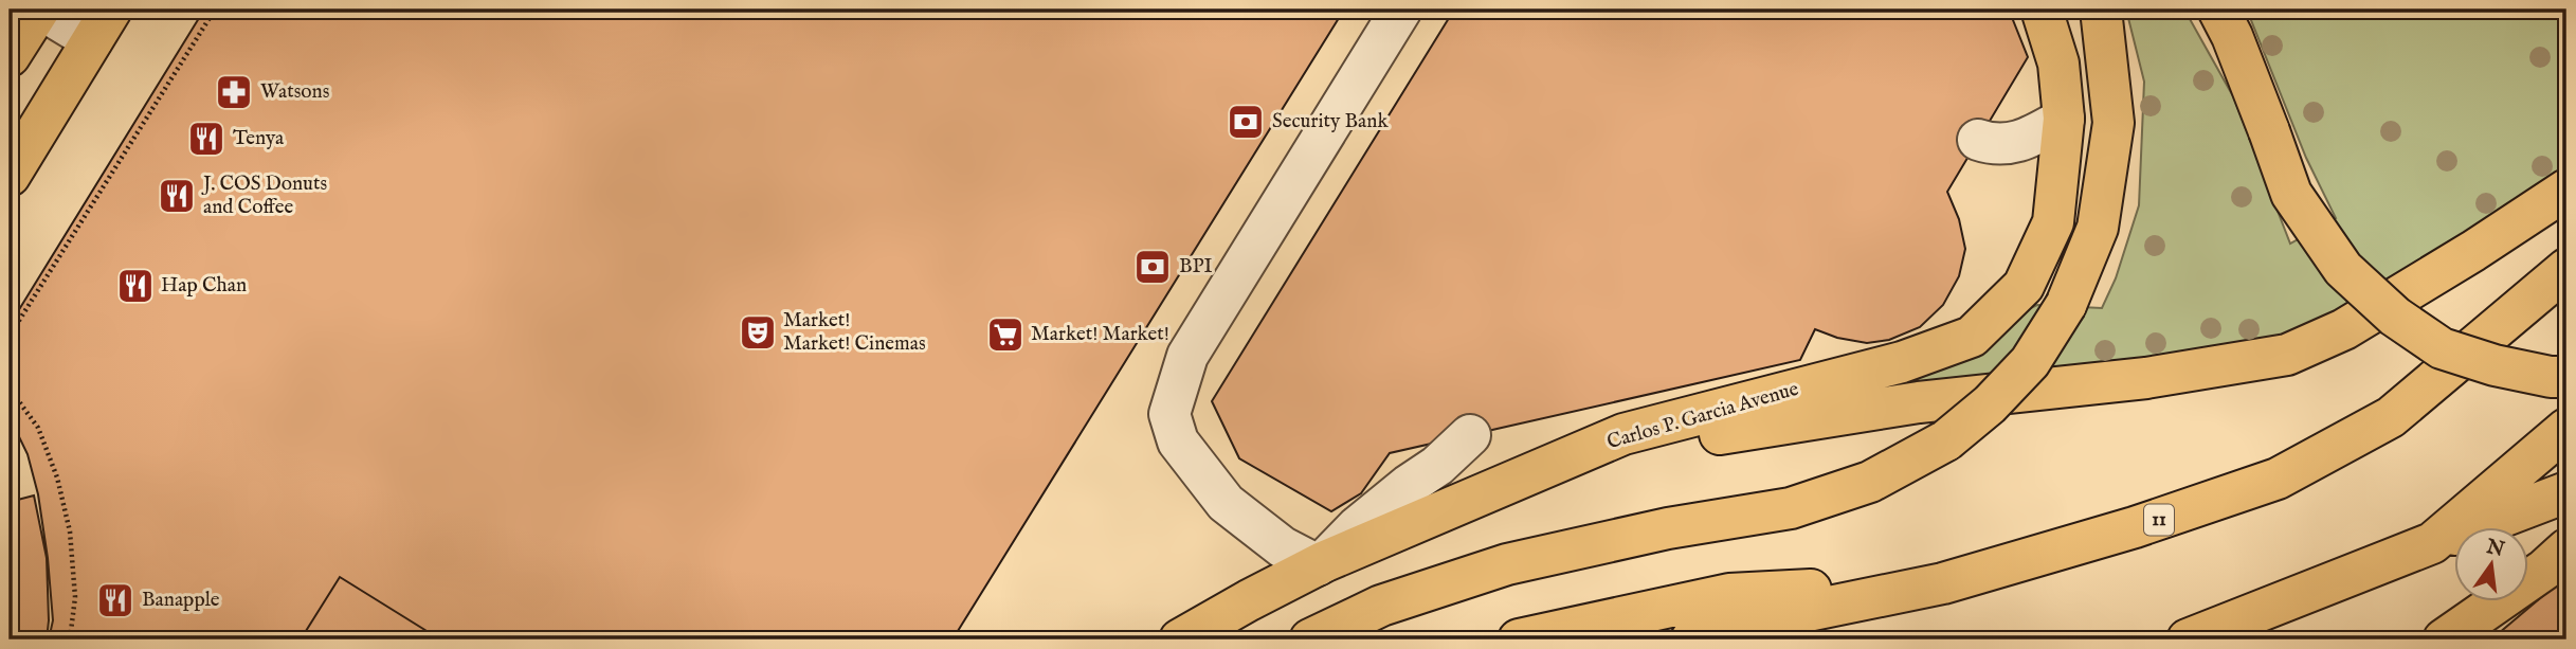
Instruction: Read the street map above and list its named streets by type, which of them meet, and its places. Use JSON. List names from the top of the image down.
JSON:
{
  "streets": {
    "main road": ["Carlos P. Garcia Avenue", "11"]
  },
  "places": {
    "pharmacy": ["Watsons"],
    "bank": ["Security Bank", "BPI"],
    "restaurant": [
      "Tenya",
      "J. COS Donuts and Coffee",
      "Hap Chan",
      "Banapple"
    ],
    "theatre": ["Market! Market! Cinemas"],
    "supermarket": ["Market! Market!"]
  },
  "north": "top"
}
